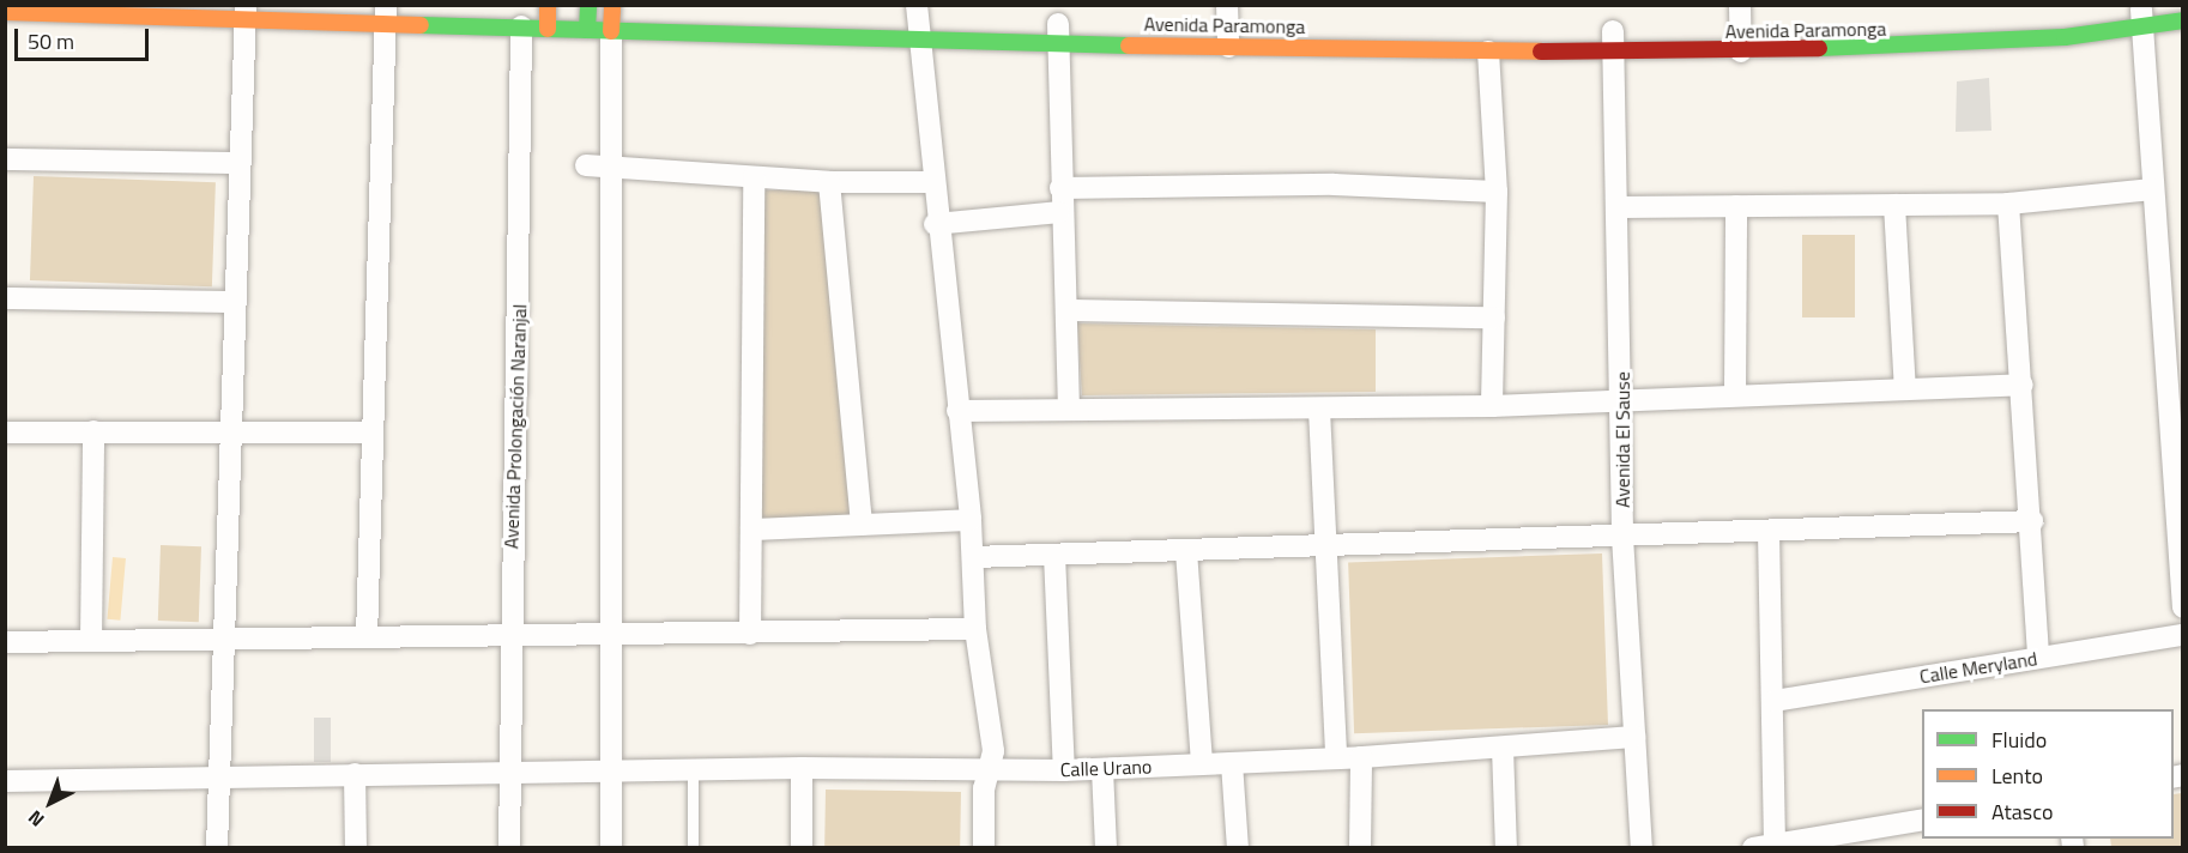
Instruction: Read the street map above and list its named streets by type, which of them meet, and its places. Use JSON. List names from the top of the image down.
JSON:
{
  "streets": {
    "street": [
      "Avenida Paramonga",
      "Avenida Prolongación Naranjal",
      "Avenida El Sause",
      "Calle Meryland",
      "Calle Urano"
    ]
  },
  "crossings": [
    ["Avenida Paramonga", "Avenida Prolongación Naranjal"],
    ["Avenida Paramonga", "Avenida El Sause"],
    ["Avenida Prolongación Naranjal", "Calle Urano"],
    ["Avenida El Sause", "Calle Urano"]
  ],
  "legend": ["Fluido", "Lento", "Atasco"],
  "scale_bar": "50 m",
  "north": "bottom left"
}
